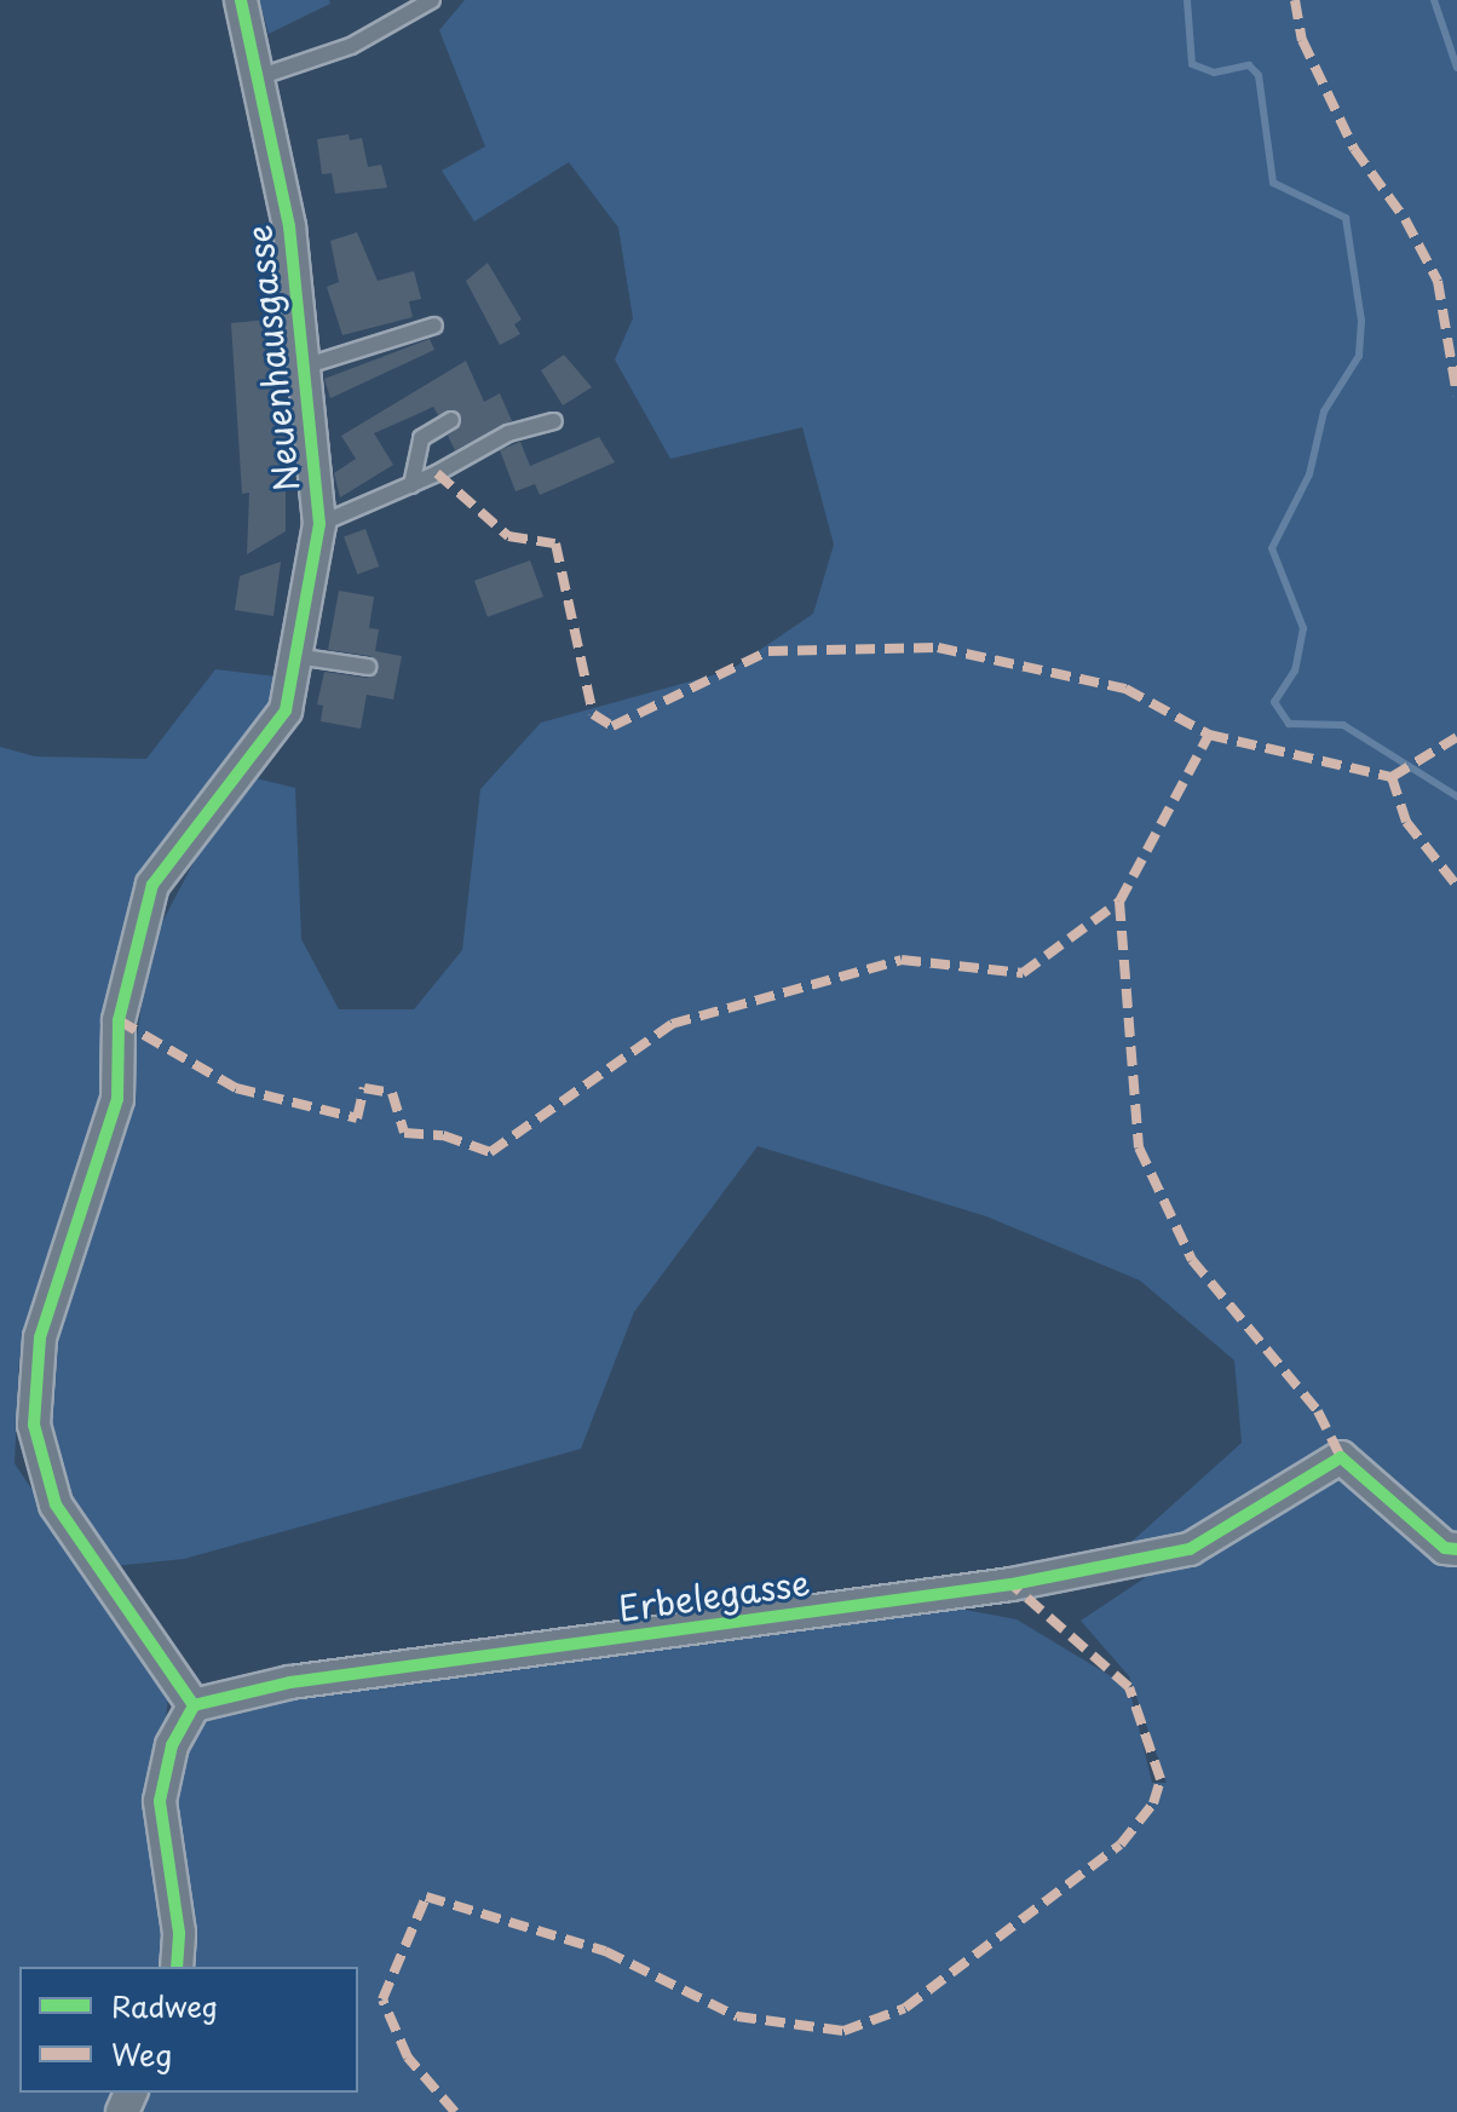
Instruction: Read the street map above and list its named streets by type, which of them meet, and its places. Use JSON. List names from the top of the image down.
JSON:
{
  "streets": {
    "street": ["Neuenhausgasse", "Erbelegasse"]
  },
  "crossings": [
    ["Neuenhausgasse", "Erbelegasse"]
  ],
  "legend": ["Radweg", "Weg"]
}
